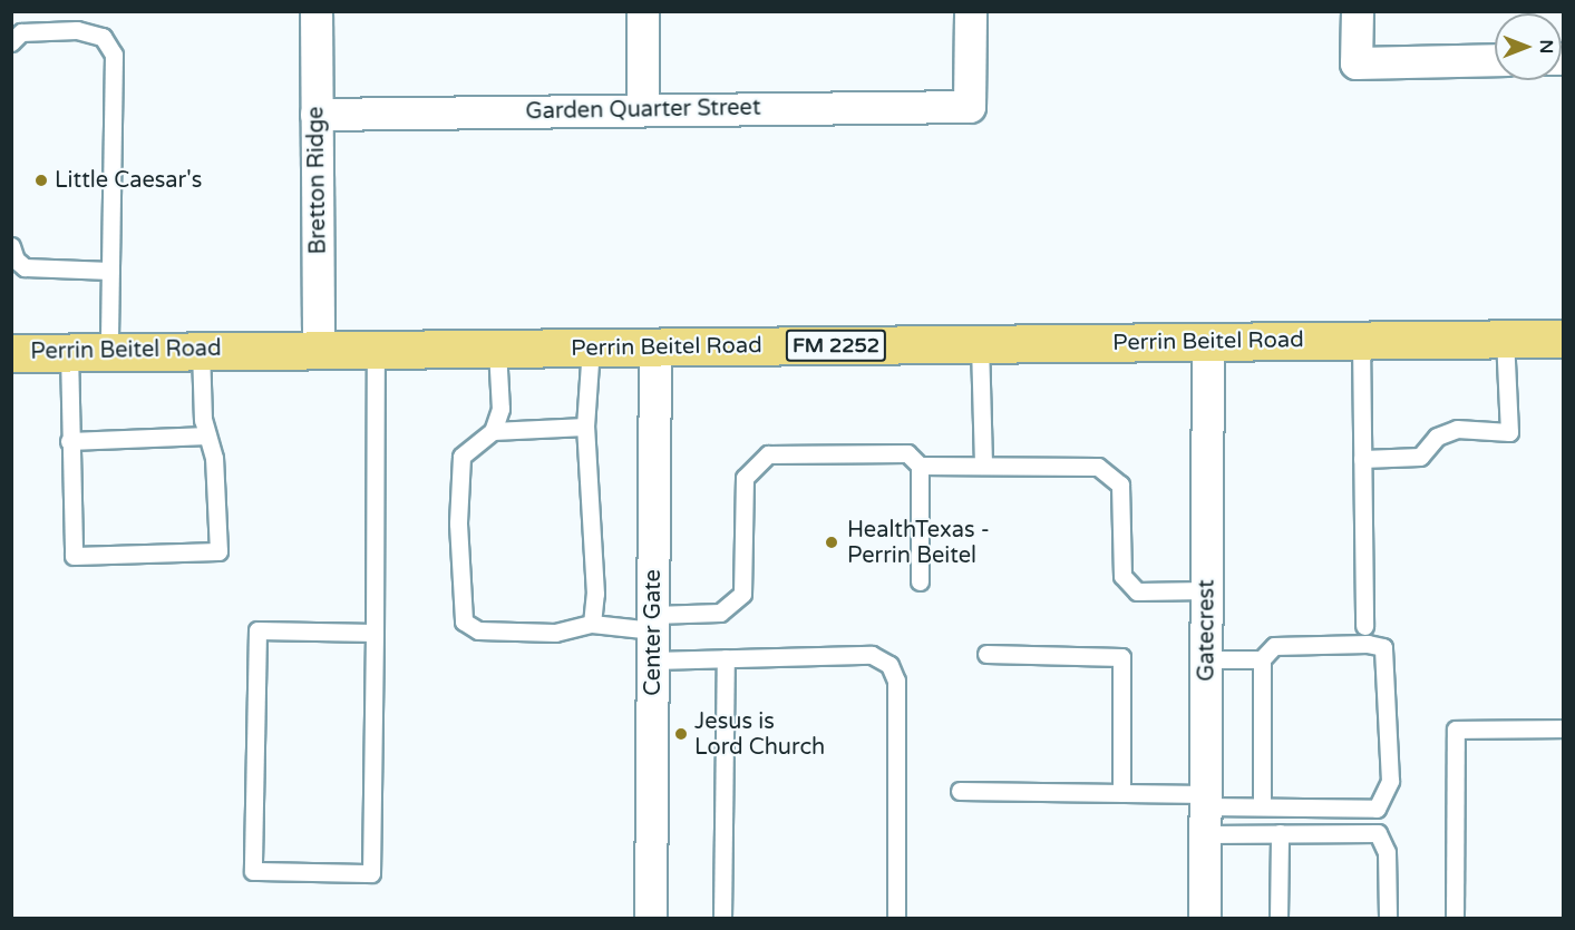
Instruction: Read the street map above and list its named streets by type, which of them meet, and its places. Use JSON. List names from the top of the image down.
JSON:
{
  "streets": {
    "main road": ["Perrin Beitel Road", "FM 2252"],
    "street": [
      "Garden Quarter Street",
      "Bretton Ridge",
      "Gatecrest",
      "Center Gate"
    ]
  },
  "crossings": [
    ["Garden Quarter Street", "Bretton Ridge"],
    ["Bretton Ridge", "Perrin Beitel Road"],
    ["Perrin Beitel Road", "Gatecrest"],
    ["Perrin Beitel Road", "Center Gate"]
  ],
  "places": ["Little Caesar's", "HealthTexas - Perrin Beitel", "Jesus is Lord Church"],
  "north": "right"
}
